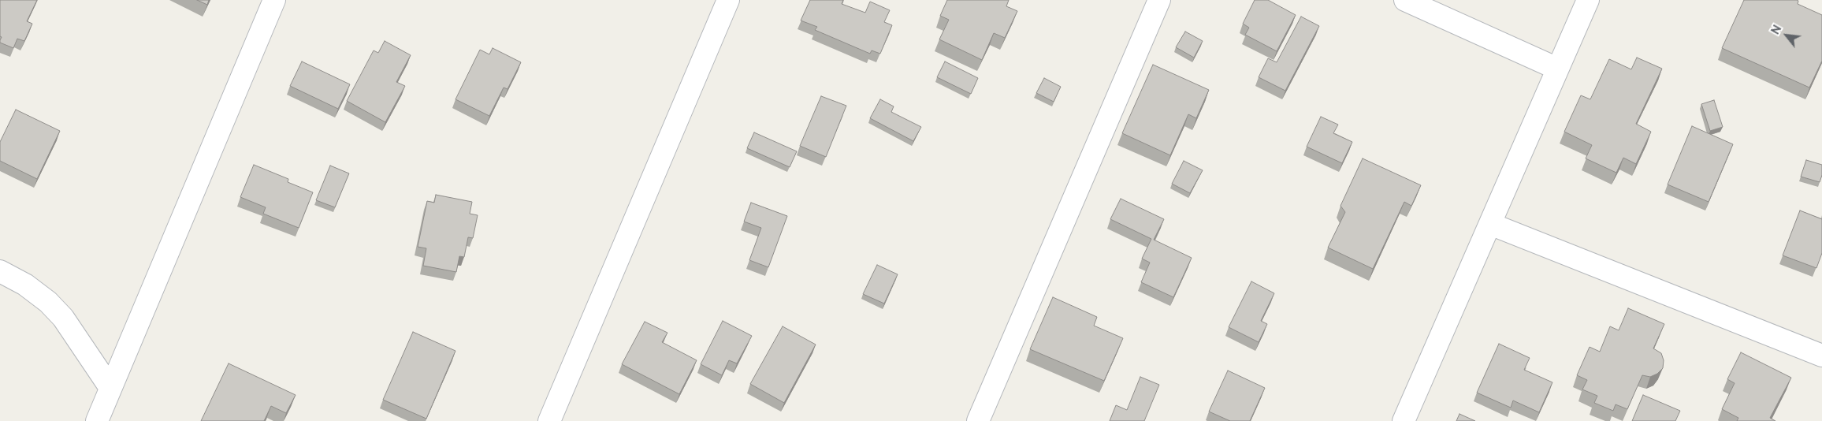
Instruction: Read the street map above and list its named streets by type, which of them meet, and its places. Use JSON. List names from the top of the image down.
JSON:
{
  "north": "top left"
}
